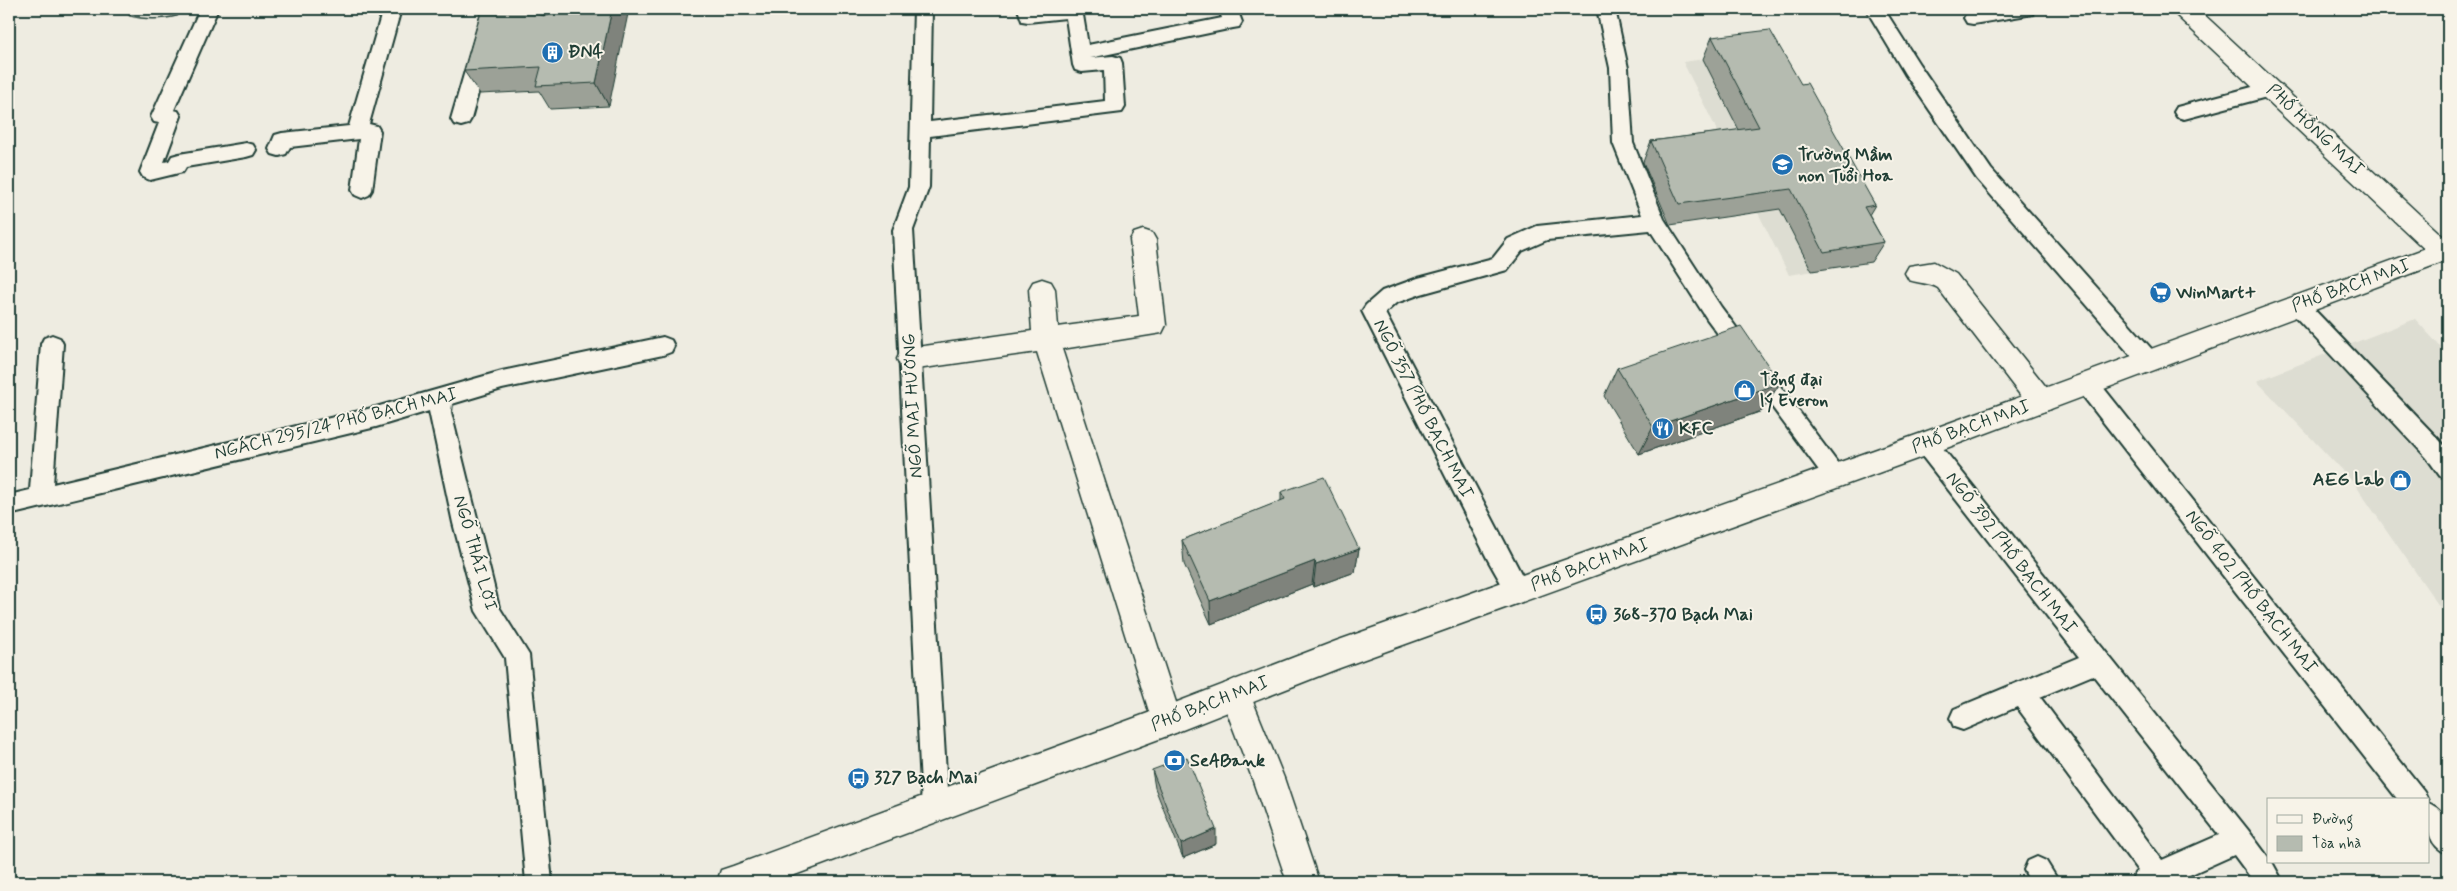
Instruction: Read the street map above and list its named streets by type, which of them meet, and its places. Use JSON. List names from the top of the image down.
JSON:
{
  "streets": {
    "main road": ["PHỐ HỒNG MAI", "PHỐ BẠCH MAI"],
    "lane": [
      "NGÕ MAI HƯƠNG",
      "NGÕ 357 PHỐ BẠCH MAI",
      "NGÁCH 295/24 PHỐ BẠCH MAI",
      "NGÕ THÁI LỢI",
      "NGÕ 392 PHỐ BẠCH MAI",
      "NGÕ 402 PHỐ BẠCH MAI"
    ]
  },
  "crossings": [
    ["PHỐ HỒNG MAI", "PHỐ BẠCH MAI"],
    ["PHỐ BẠCH MAI", "NGÕ MAI HƯƠNG"],
    ["PHỐ BẠCH MAI", "NGÕ 357 PHỐ BẠCH MAI"],
    ["PHỐ BẠCH MAI", "NGÕ 392 PHỐ BẠCH MAI"],
    ["PHỐ BẠCH MAI", "NGÕ 402 PHỐ BẠCH MAI"],
    ["NGÁCH 295/24 PHỐ BẠCH MAI", "NGÕ THÁI LỢI"]
  ],
  "places": {
    "building": ["ĐN4"],
    "school or university": ["Trường Mầm non Tuổi Hoa"],
    "supermarket": ["WinMart+"],
    "shop": ["Tổng đại lý Everon", "AEG Lab"],
    "restaurant": ["KFC"],
    "bus stop": ["368-370 Bạch Mai", "327 Bạch Mai"],
    "bank": ["SeABank"]
  },
  "legend": ["Đường", "Tòa nhà"]
}
